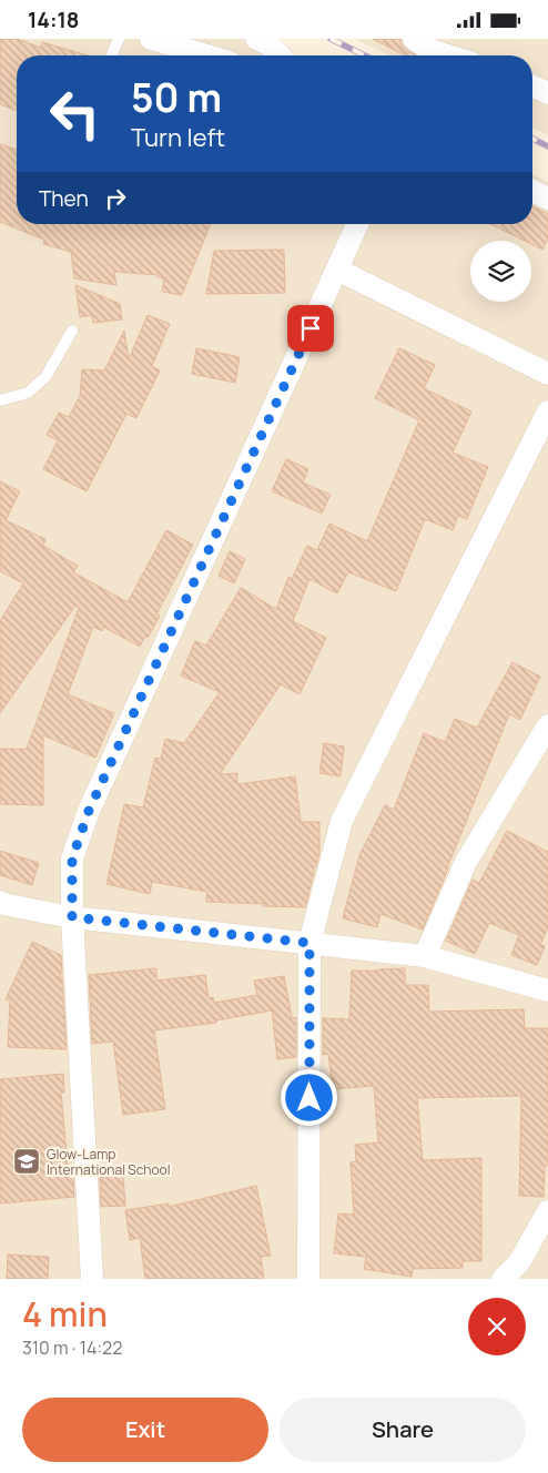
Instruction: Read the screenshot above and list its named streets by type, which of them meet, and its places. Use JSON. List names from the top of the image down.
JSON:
{
  "places": {
    "school or university": ["Glow-Lamp International School"]
  },
  "page": {
    "status": "14:18",
    "turn": ["50 m", "Turn left"],
    "then": "Then",
    "heading": ["4 min", "310 m · 14:22"],
    "buttons": ["Exit", "Share"]
  }
}
